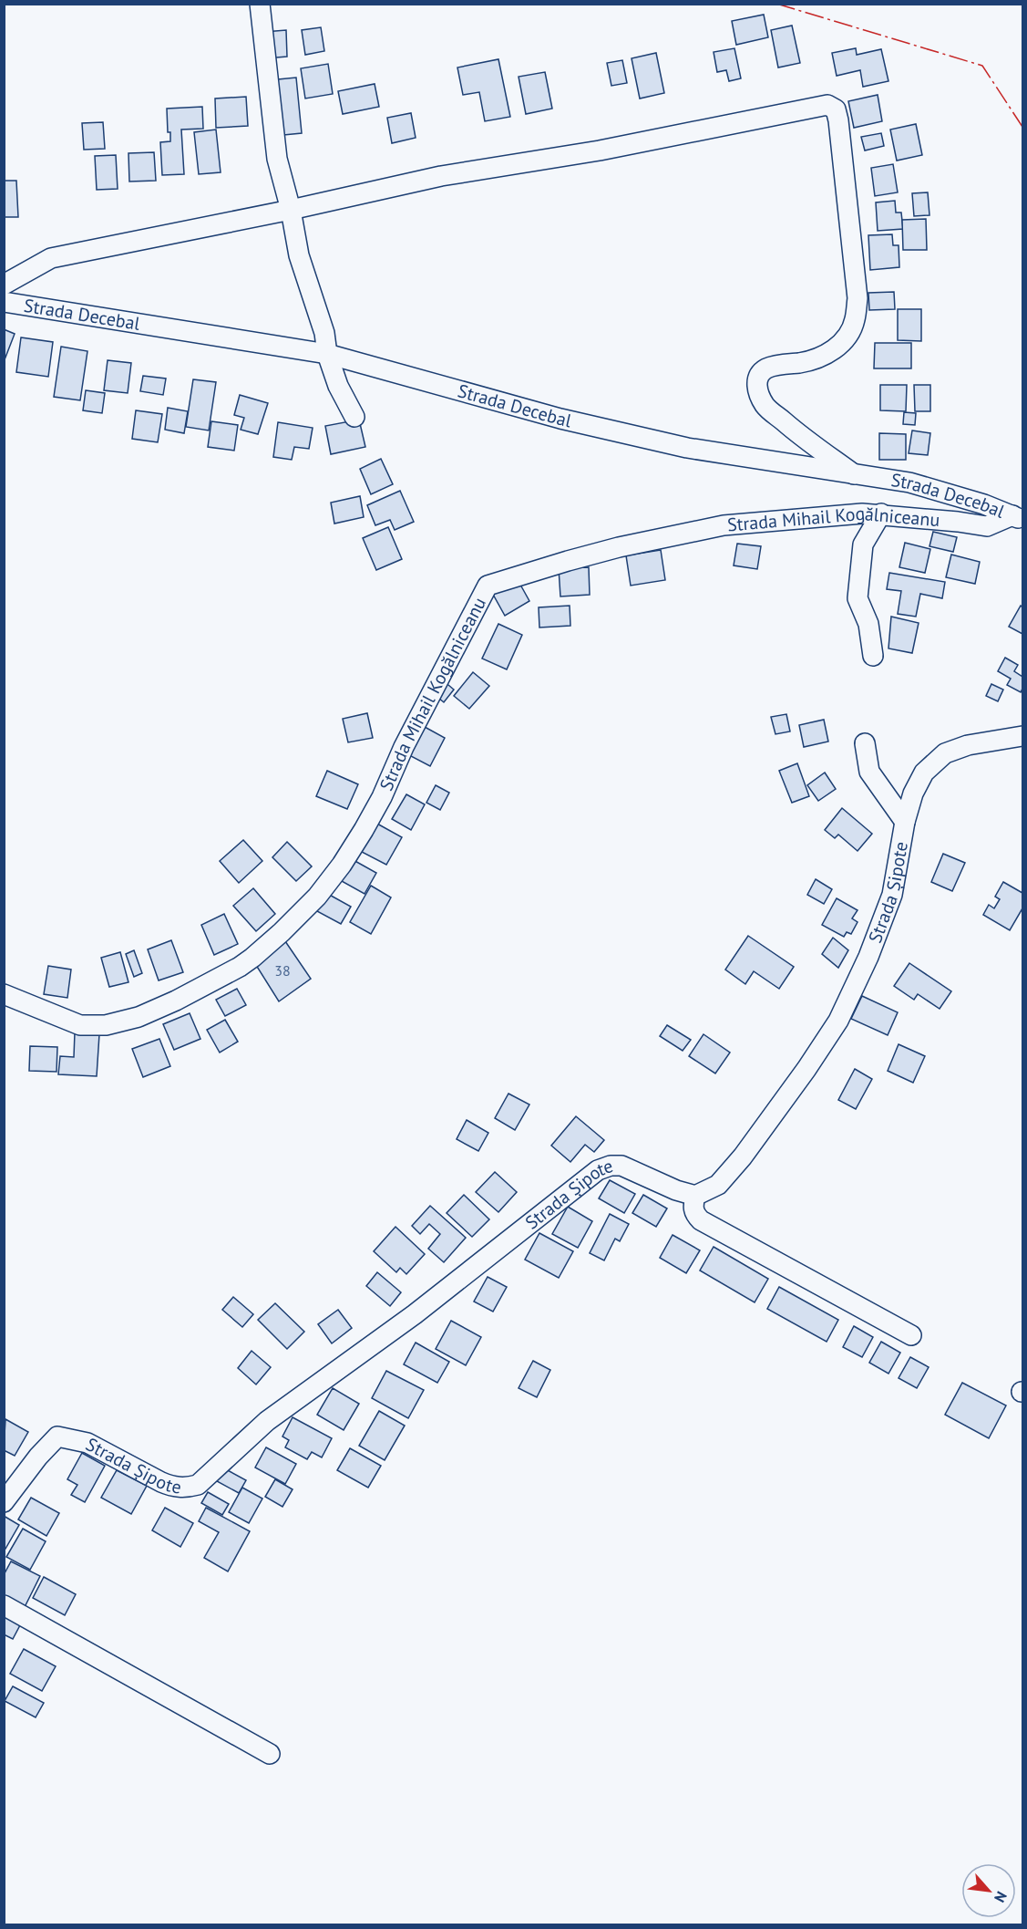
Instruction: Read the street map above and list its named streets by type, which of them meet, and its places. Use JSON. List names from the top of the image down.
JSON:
{
  "streets": {
    "street": ["Strada Decebal", "Strada Mihail Kogălniceanu", "Strada Șipote"]
  },
  "crossings": [
    ["Strada Decebal", "Strada Mihail Kogălniceanu"]
  ],
  "house_numbers": ["38"],
  "north": "bottom right"
}
